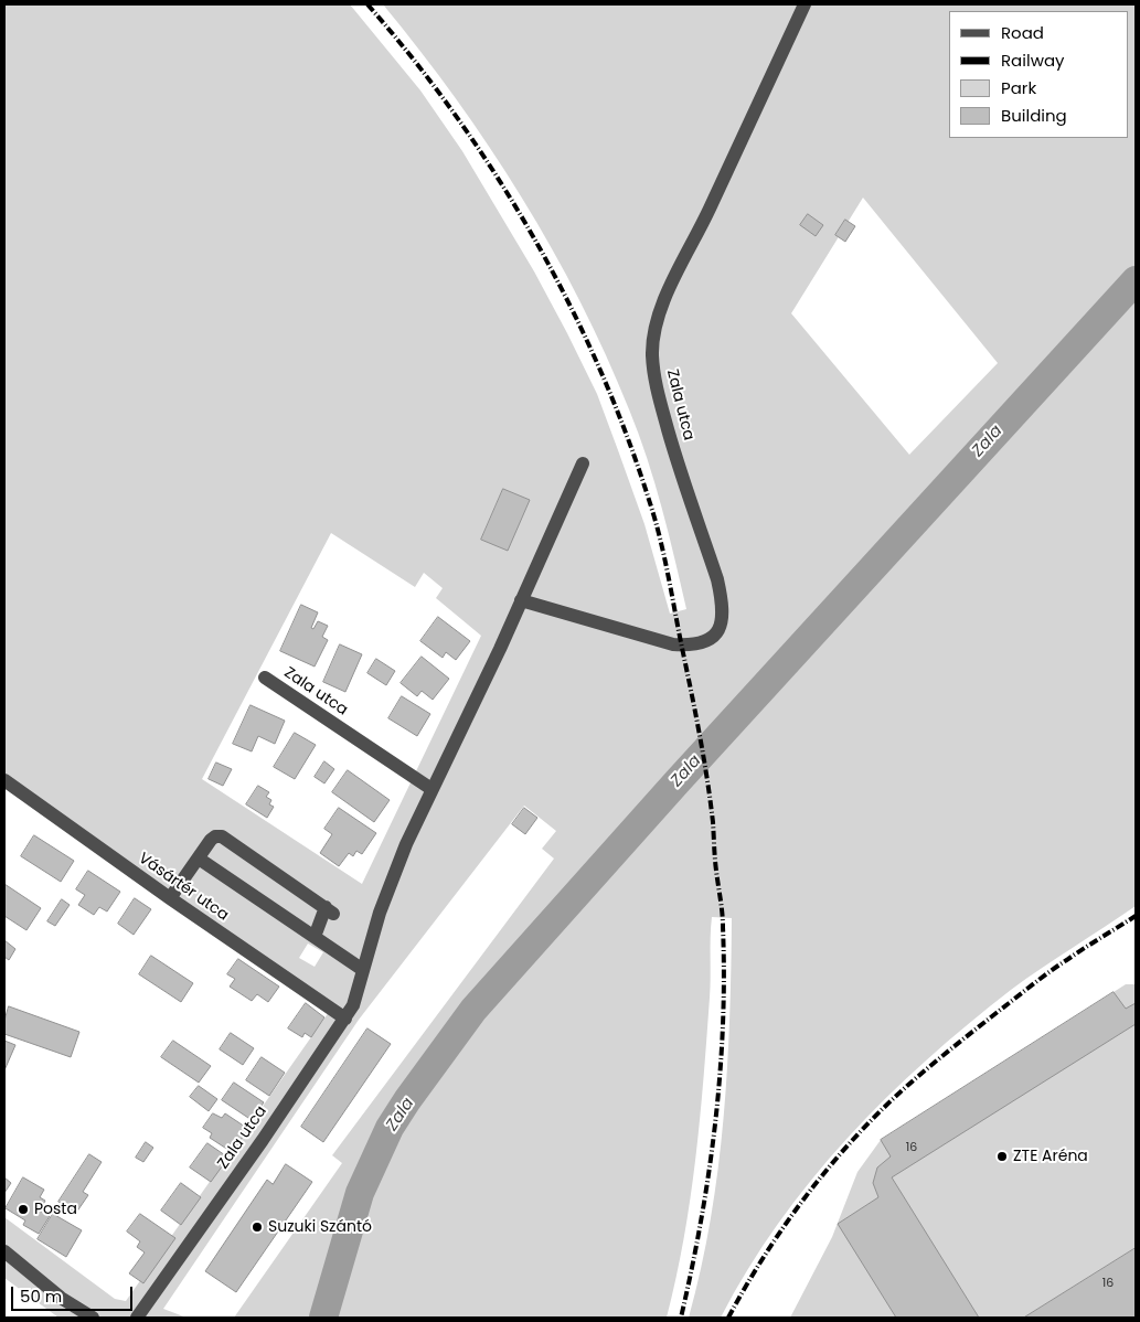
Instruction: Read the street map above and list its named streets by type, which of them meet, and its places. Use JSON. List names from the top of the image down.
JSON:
{
  "streets": {
    "street": ["Zala utca", "Vásártér utca"]
  },
  "crossings": [
    ["Zala utca", "Vásártér utca"]
  ],
  "water": ["Zala"],
  "places": ["ZTE Aréna", "Posta", "Suzuki Szántó"],
  "house_numbers": ["16", "16"],
  "legend": [
    "Road",
    "Railway",
    "Park",
    "Building"
  ],
  "scale_bar": "50 m"
}
